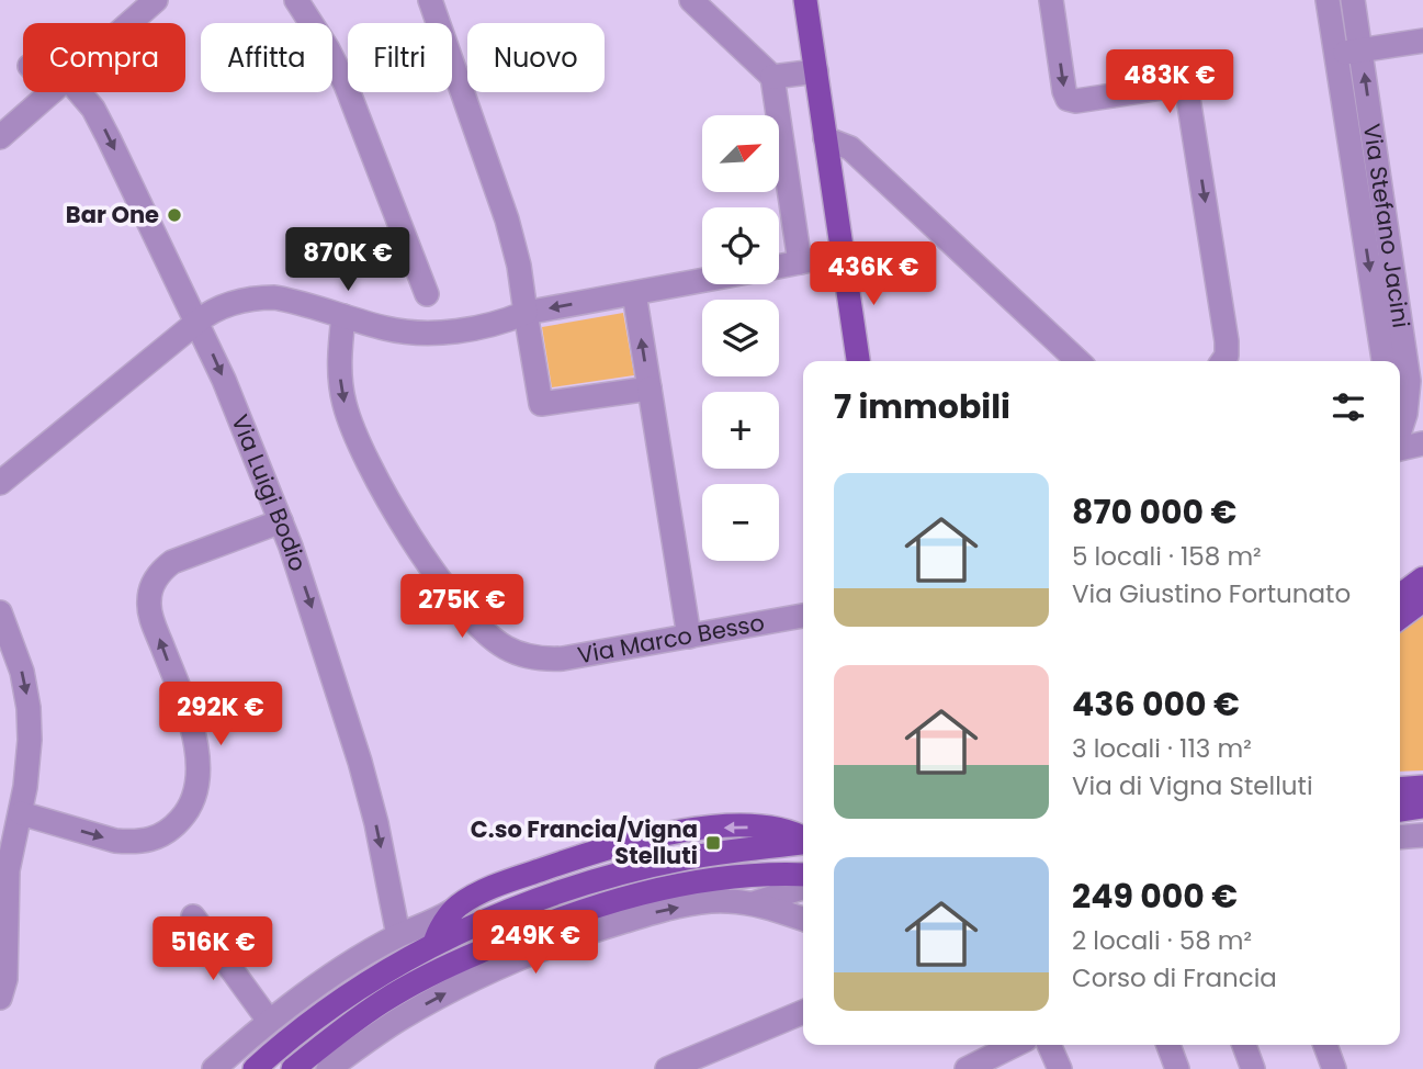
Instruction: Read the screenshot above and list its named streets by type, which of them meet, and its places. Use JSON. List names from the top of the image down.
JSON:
{
  "streets": {
    "street": ["Via Stefano Jacini", "Via Luigi Bodio", "Via Marco Besso"]
  },
  "one_way": ["Via Luigi Bodio", "Via Marco Besso"],
  "places": {
    "other": ["Bar One"],
    "transit": ["C.so Francia/Vigna Stelluti"]
  },
  "north": "top right",
  "page": {
    "chip": [
      "Compra",
      "Affitta",
      "Filtri",
      "Nuovo"
    ],
    "price": [
      "483K €",
      "870K €",
      "436K €",
      "275K €",
      "292K €",
      "249K €",
      "516K €"
    ],
    "map_buttons": ["+", "−"],
    "heading": "7 immobili",
    "list": [
      {
        "name": "870 000 €",
        "note": "5 locali · 158 m² · Via Giustino Fortunato"
      },
      {
        "name": "436 000 €",
        "note": "3 locali · 113 m² · Via di Vigna Stelluti"
      },
      {
        "name": "249 000 €",
        "note": "2 locali · 58 m² · Corso di Francia"
      }
    ]
  }
}
